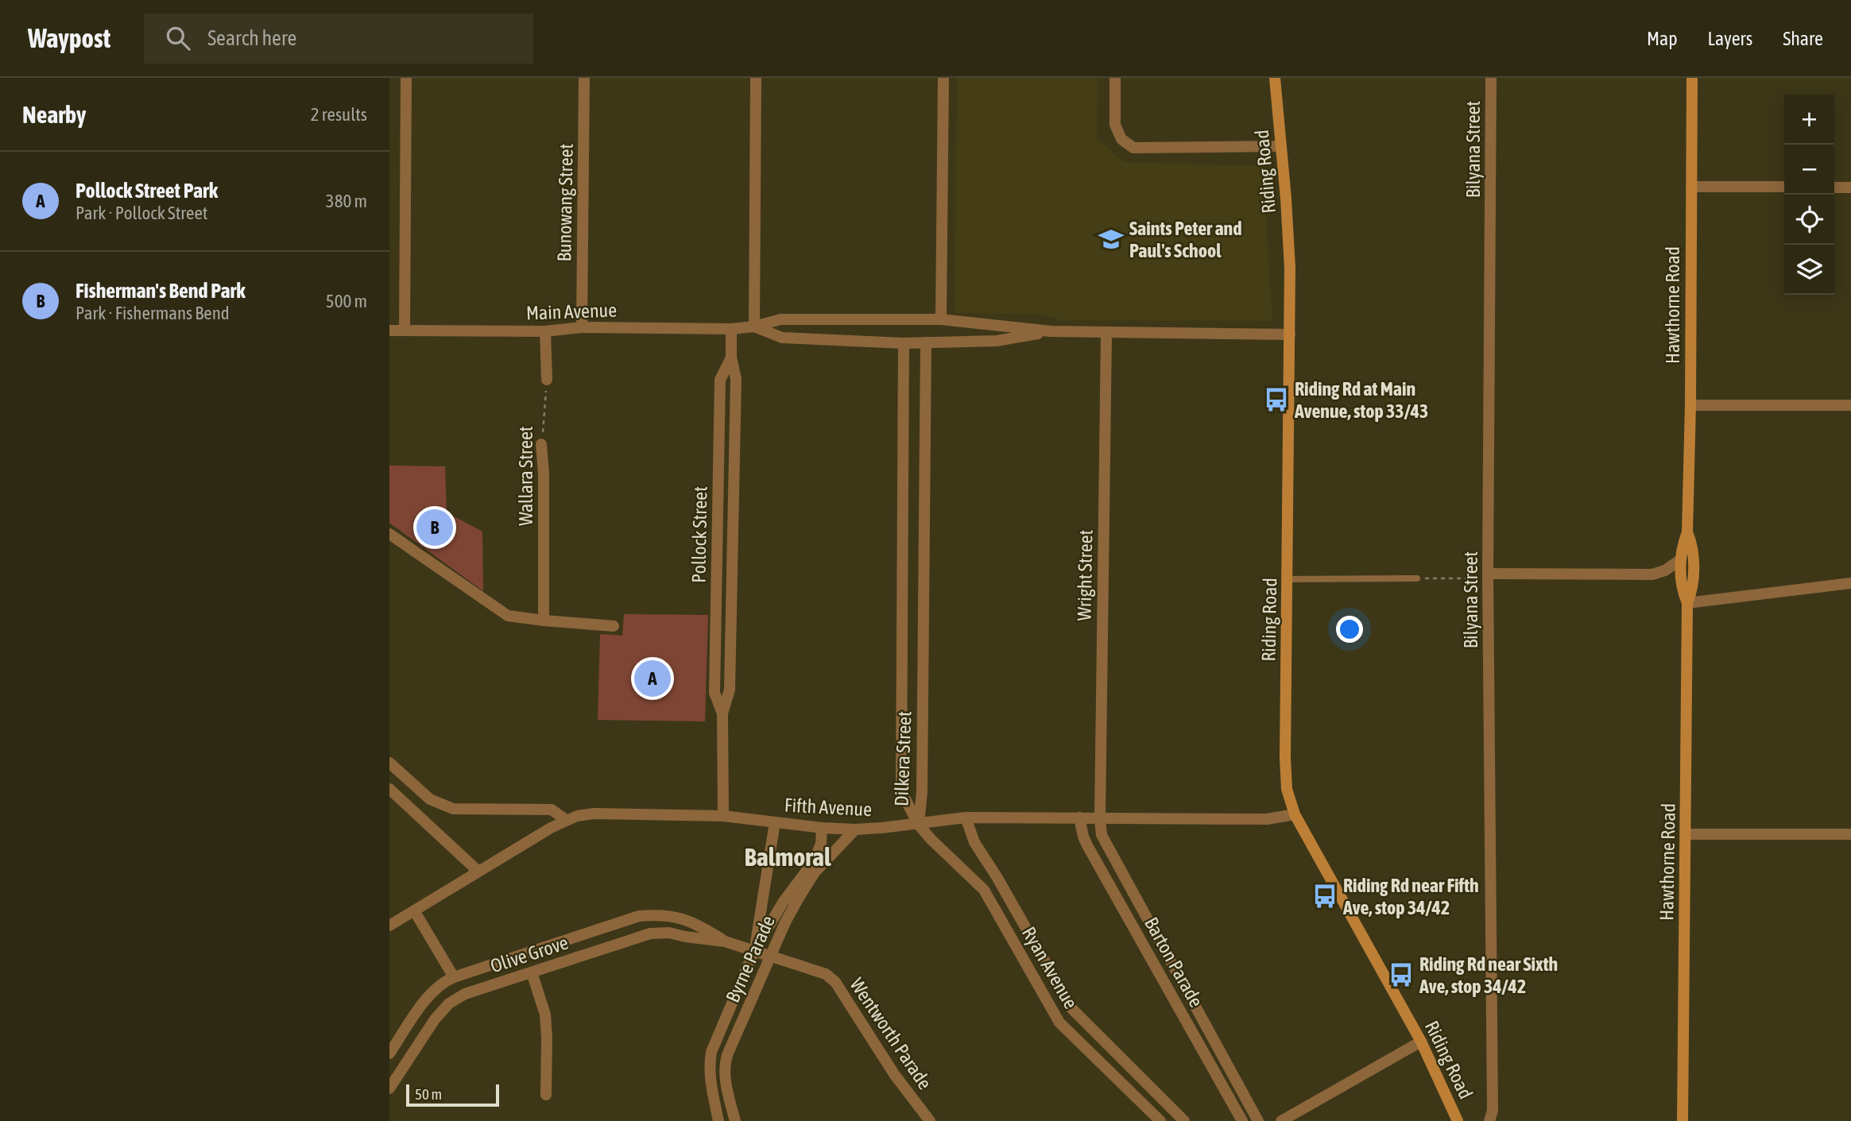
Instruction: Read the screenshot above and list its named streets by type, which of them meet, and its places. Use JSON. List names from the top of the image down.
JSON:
{
  "streets": {
    "street": [
      "Bilyana Street",
      "Riding Road",
      "Bunowang Street",
      "Hawthorne Road",
      "Main Avenue",
      "Wallara Street",
      "Pollock Street",
      "Wright Street",
      "Dilkera Street",
      "Fifth Avenue",
      "Olive Grove",
      "Byrne Parade",
      "Barton Parade",
      "Ryan Avenue",
      "Wentworth Parade"
    ]
  },
  "crossings": [
    ["Riding Road", "Main Avenue"],
    ["Riding Road", "Fifth Avenue"],
    ["Bunowang Street", "Main Avenue"],
    ["Main Avenue", "Pollock Street"],
    ["Main Avenue", "Wright Street"],
    ["Main Avenue", "Dilkera Street"],
    ["Pollock Street", "Fifth Avenue"],
    ["Wright Street", "Fifth Avenue"],
    ["Wright Street", "Barton Parade"],
    ["Dilkera Street", "Fifth Avenue"],
    ["Dilkera Street", "Ryan Avenue"],
    ["Fifth Avenue", "Byrne Parade"],
    ["Fifth Avenue", "Barton Parade"],
    ["Fifth Avenue", "Ryan Avenue"],
    ["Olive Grove", "Byrne Parade"],
    ["Olive Grove", "Wentworth Parade"],
    ["Byrne Parade", "Wentworth Parade"]
  ],
  "districts": ["Balmoral"],
  "places": {
    "school or university": ["Saints Peter and Paul's School"],
    "bus stop": ["Riding Rd at Main Avenue, stop 33/43", "Riding Rd near Fifth Ave, stop 34/42", "Riding Rd near Sixth Ave, stop 34/42"]
  },
  "scale_bar": "50 m",
  "page": {
    "header": "Waypost",
    "search": "Search here",
    "nav": ["Map", "Layers", "Share"],
    "heading": ["Nearby", "2 results"],
    "map_buttons": ["+", "−"],
    "list": [
      {
        "mark": "A",
        "name": "Pollock Street Park",
        "note": "Park · Pollock Street",
        "value": "380 m"
      },
      {
        "mark": "B",
        "name": "Fisherman's Bend Park",
        "note": "Park · Fishermans Bend",
        "value": "500 m"
      }
    ],
    "pins": ["B", "A"],
    "scale": "50 m"
  }
}
